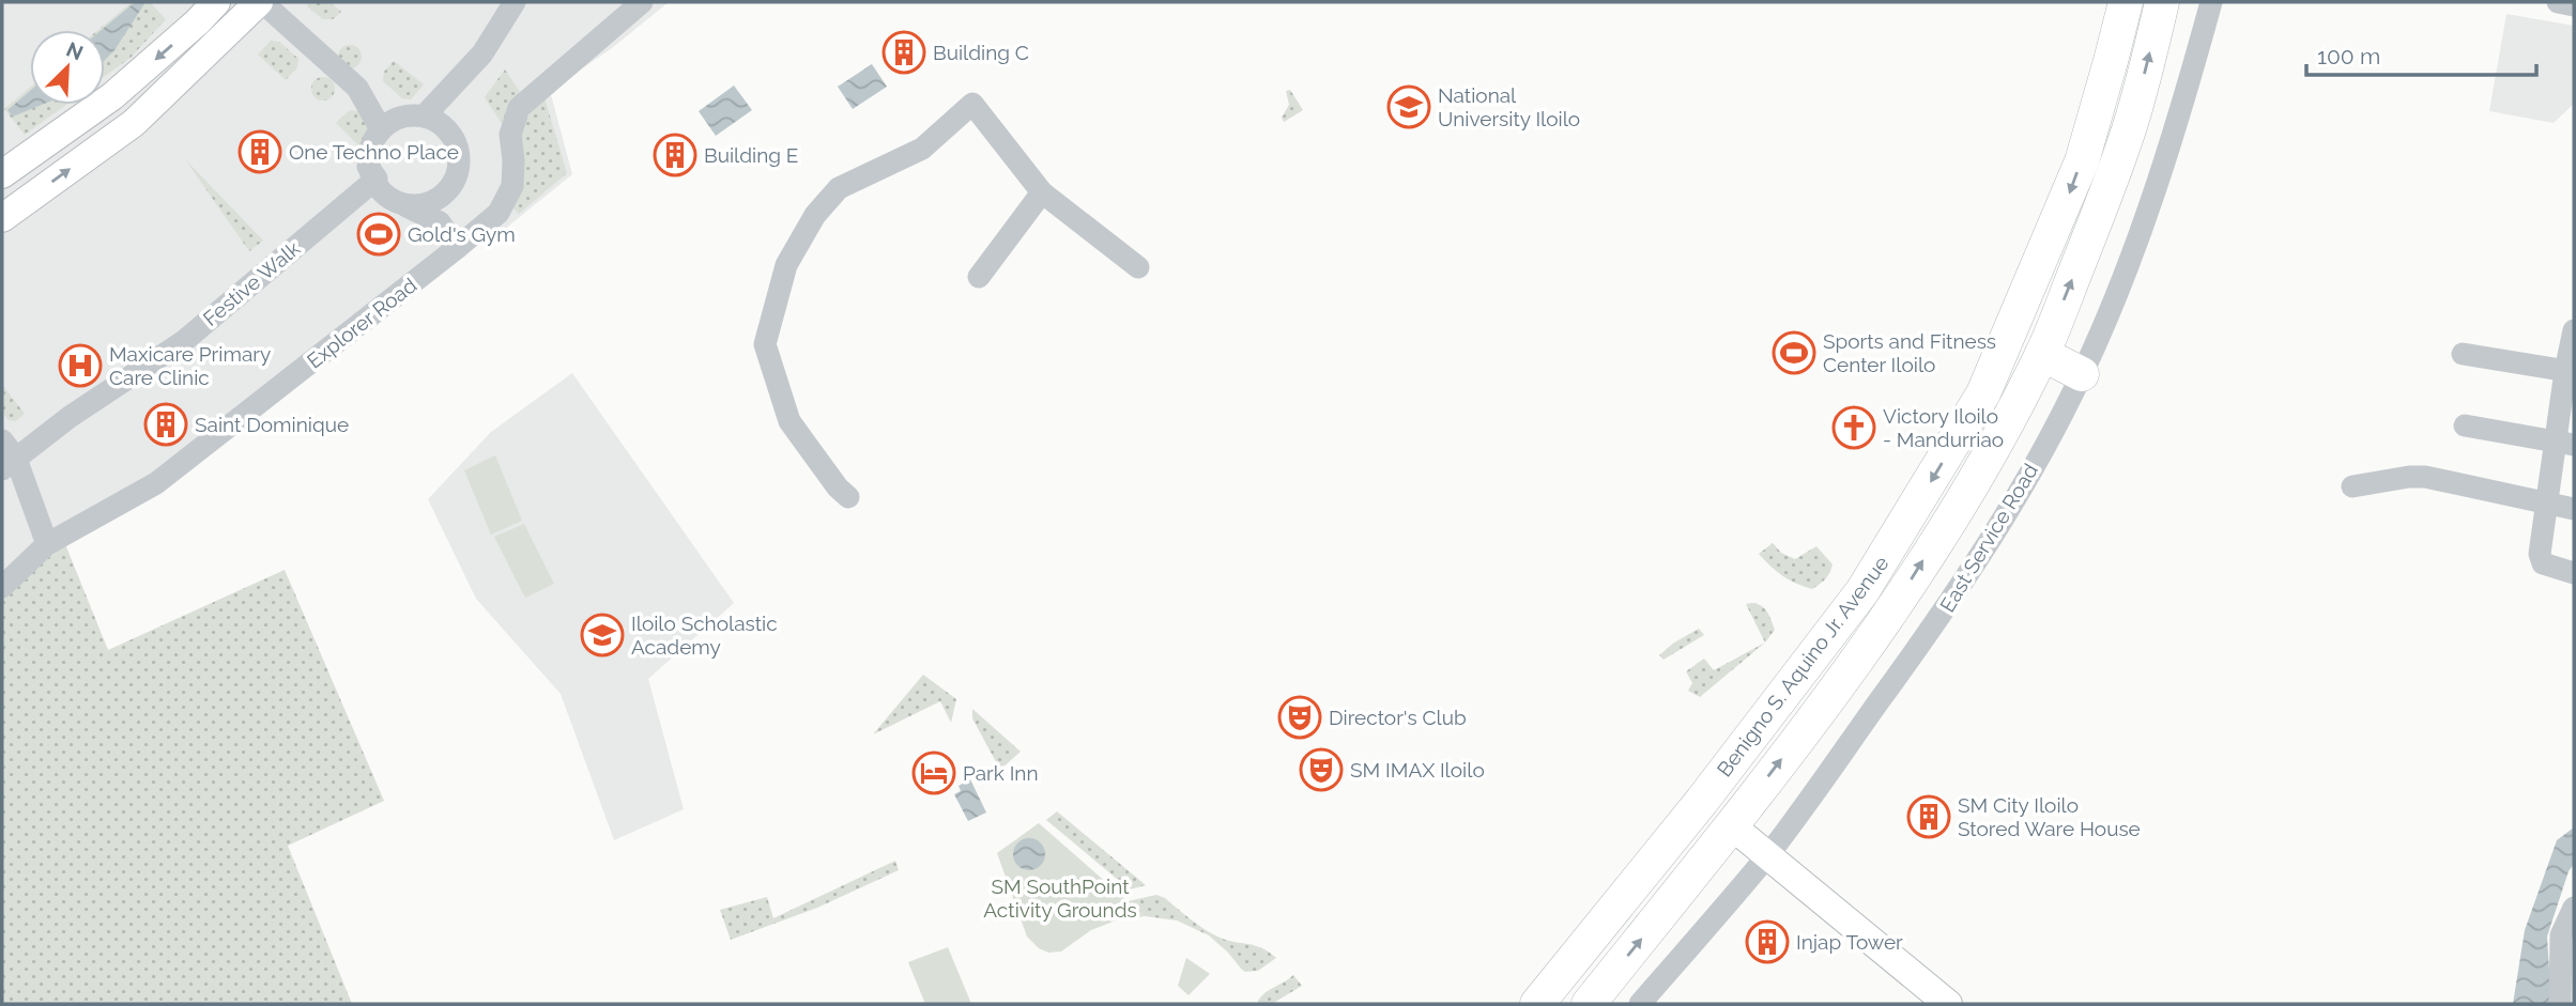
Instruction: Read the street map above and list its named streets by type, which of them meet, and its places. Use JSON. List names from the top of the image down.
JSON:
{
  "streets": {
    "highway": ["Benigno S. Aquino Jr. Avenue"],
    "street": ["Festive Walk", "Explorer Road", "East Service Road"]
  },
  "parks": ["SM SouthPoint Activity Grounds"],
  "places": {
    "building": [
      "Building C",
      "One Techno Place",
      "Building E",
      "Saint Dominique",
      "SM City Iloilo Stored Ware House",
      "Injap Tower"
    ],
    "school or university": ["National University Iloilo", "Iloilo Scholastic Academy"],
    "sports": ["Gold's Gym", "Sports and Fitness Center Iloilo"],
    "hospital": ["Maxicare Primary Care Clinic"],
    "church": ["Victory Iloilo - Mandurriao"],
    "theatre": ["Director's Club", "SM IMAX Iloilo"],
    "hotel": ["Park Inn"]
  },
  "scale_bar": "100 m",
  "north": "top right"
}
